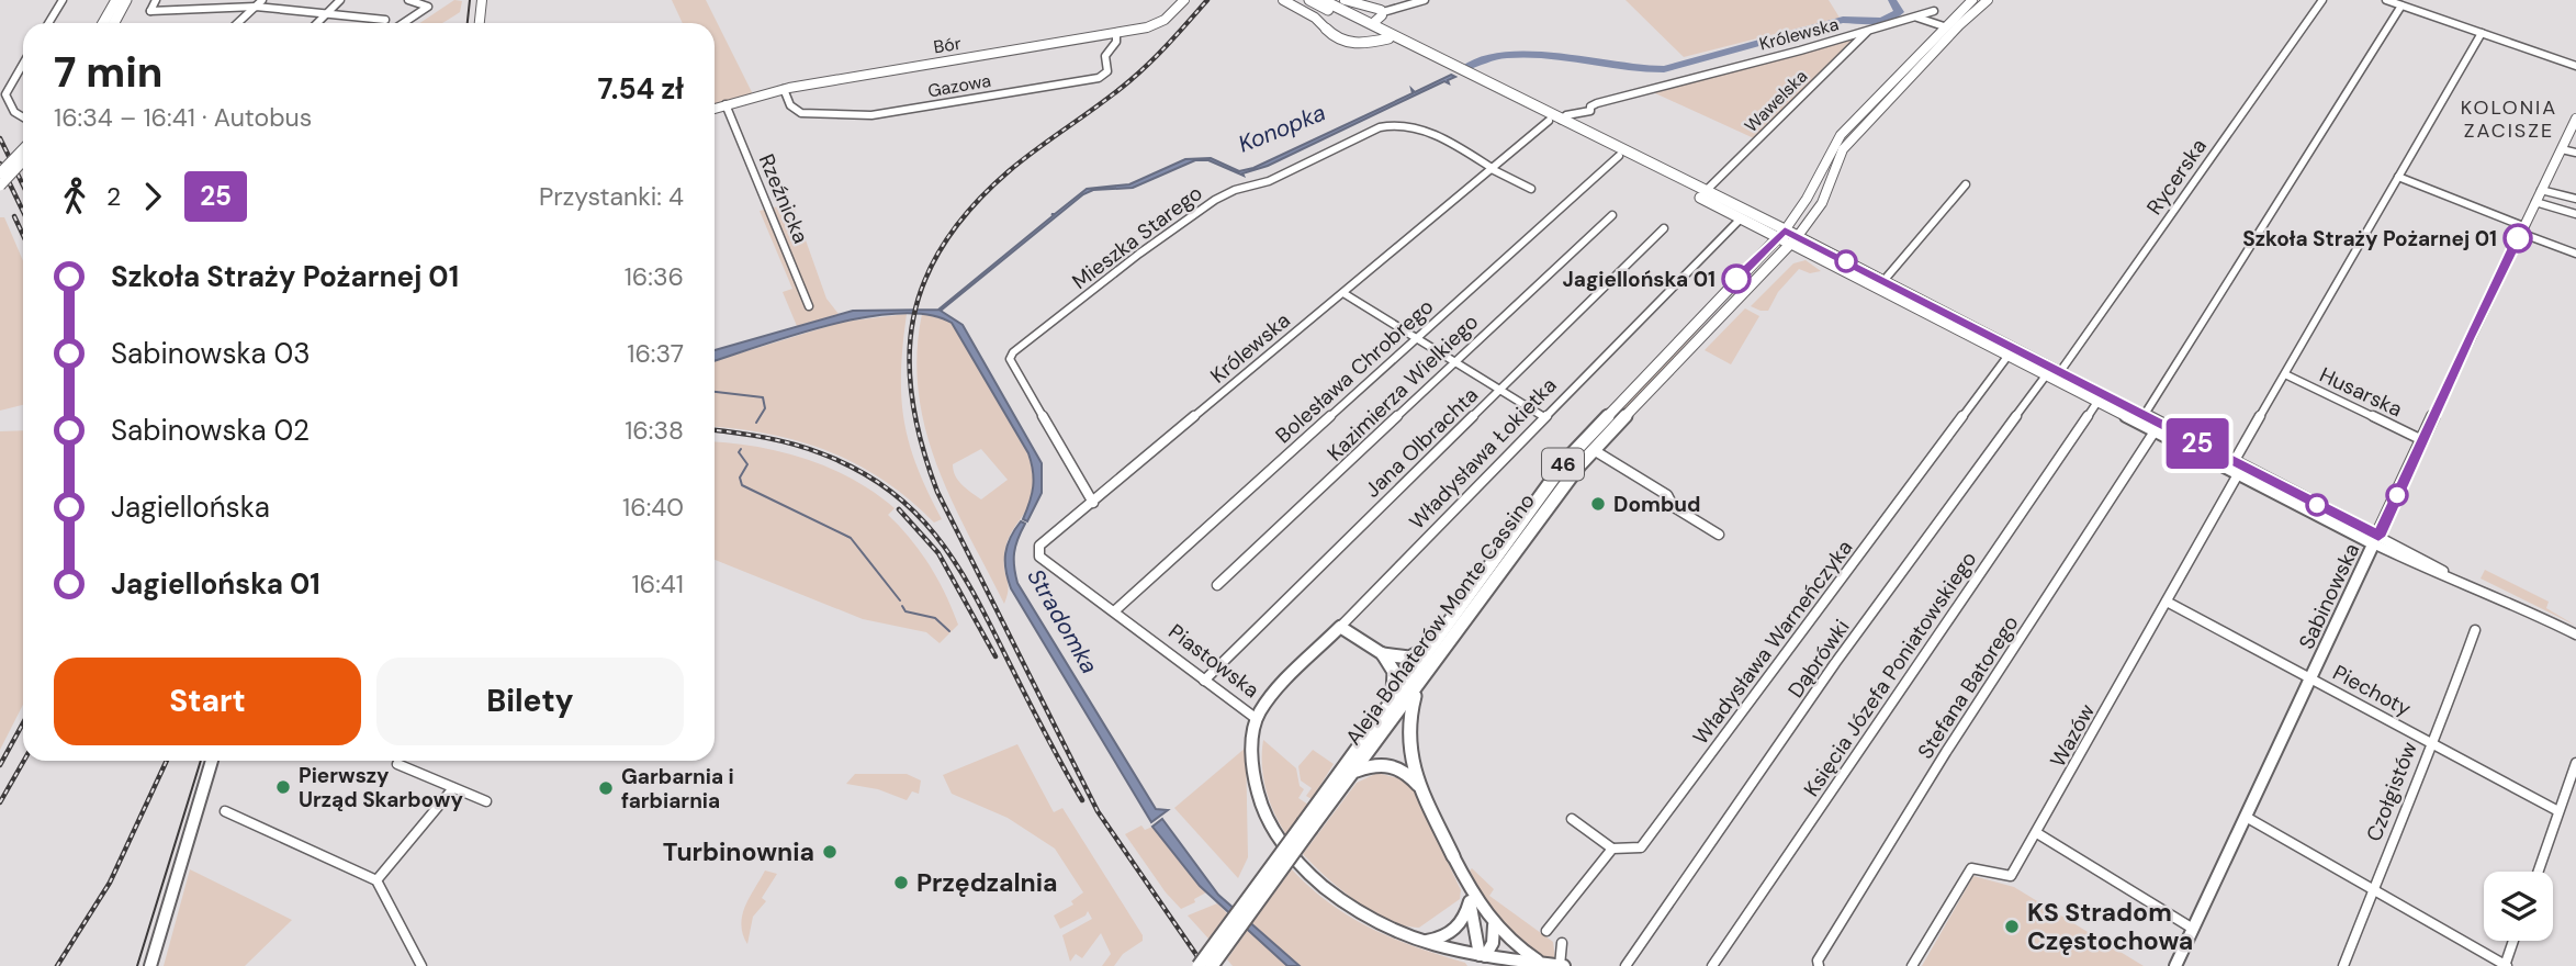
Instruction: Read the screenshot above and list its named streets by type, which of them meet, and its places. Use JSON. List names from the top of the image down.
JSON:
{
  "streets": {
    "main road": ["46", "Aleja Bohaterów Monte Cassino"],
    "street": [
      "Królewska",
      "Bór",
      "Gazowa",
      "Wawelska",
      "Rycerska",
      "Rzeźnicka",
      "Mieszka Starego",
      "Bolesława Chrobrego",
      "Kazimierza Wielkiego",
      "Husarska",
      "Jana Olbrachta",
      "Władysława Łokietka",
      "Sabinowska",
      "Władysława Warneńczyka",
      "Dąbrówki",
      "Piastowska",
      "Księcia Józefa Poniatowskiego",
      "Stefana Batorego",
      "Piechoty",
      "Wazów",
      "Czołgistów"
    ]
  },
  "crossings": [
    ["Królewska", "Wawelska"],
    ["Królewska", "Mieszka Starego"],
    ["Królewska", "Piastowska"],
    ["Bór", "Gazowa"],
    ["Bór", "Rzeźnicka"],
    ["Bolesława Chrobrego", "Piastowska"],
    ["Husarska", "Sabinowska"],
    ["Jana Olbrachta", "Piastowska"],
    ["Władysława Łokietka", "Piastowska"],
    ["Sabinowska", "Piechoty"],
    ["Piechoty", "Wazów"],
    ["Piechoty", "Czołgistów"]
  ],
  "districts": ["KOLONIA ZACISZE"],
  "water": ["Konopka", "Stradomka"],
  "places": [
    "Szkoła Straży Pożarnej 01",
    "Jagiellońska 01",
    "Dombud",
    "Pierwszy Urząd Skarbowy",
    "Garbarnia i farbiarnia",
    "Turbinownia",
    "Przędzalnia",
    "KS Stradom Częstochowa"
  ],
  "lines": ["bus line 25"],
  "page": {
    "on_map": "25",
    "heading": ["7 min", "16:34 – 16:41 · Autobus", "7.54 zł"],
    "legs": ["2", "25", "Przystanki: 4"],
    "list": [
      {
        "name": "Szkoła Straży Pożarnej 01",
        "value": "16:36"
      },
      {
        "name": "Sabinowska 03",
        "value": "16:37"
      },
      {
        "name": "Sabinowska 02",
        "value": "16:38"
      },
      {
        "name": "Jagiellońska",
        "value": "16:40"
      },
      {
        "name": "Jagiellońska 01",
        "value": "16:41"
      }
    ],
    "buttons": ["Start", "Bilety"]
  }
}
